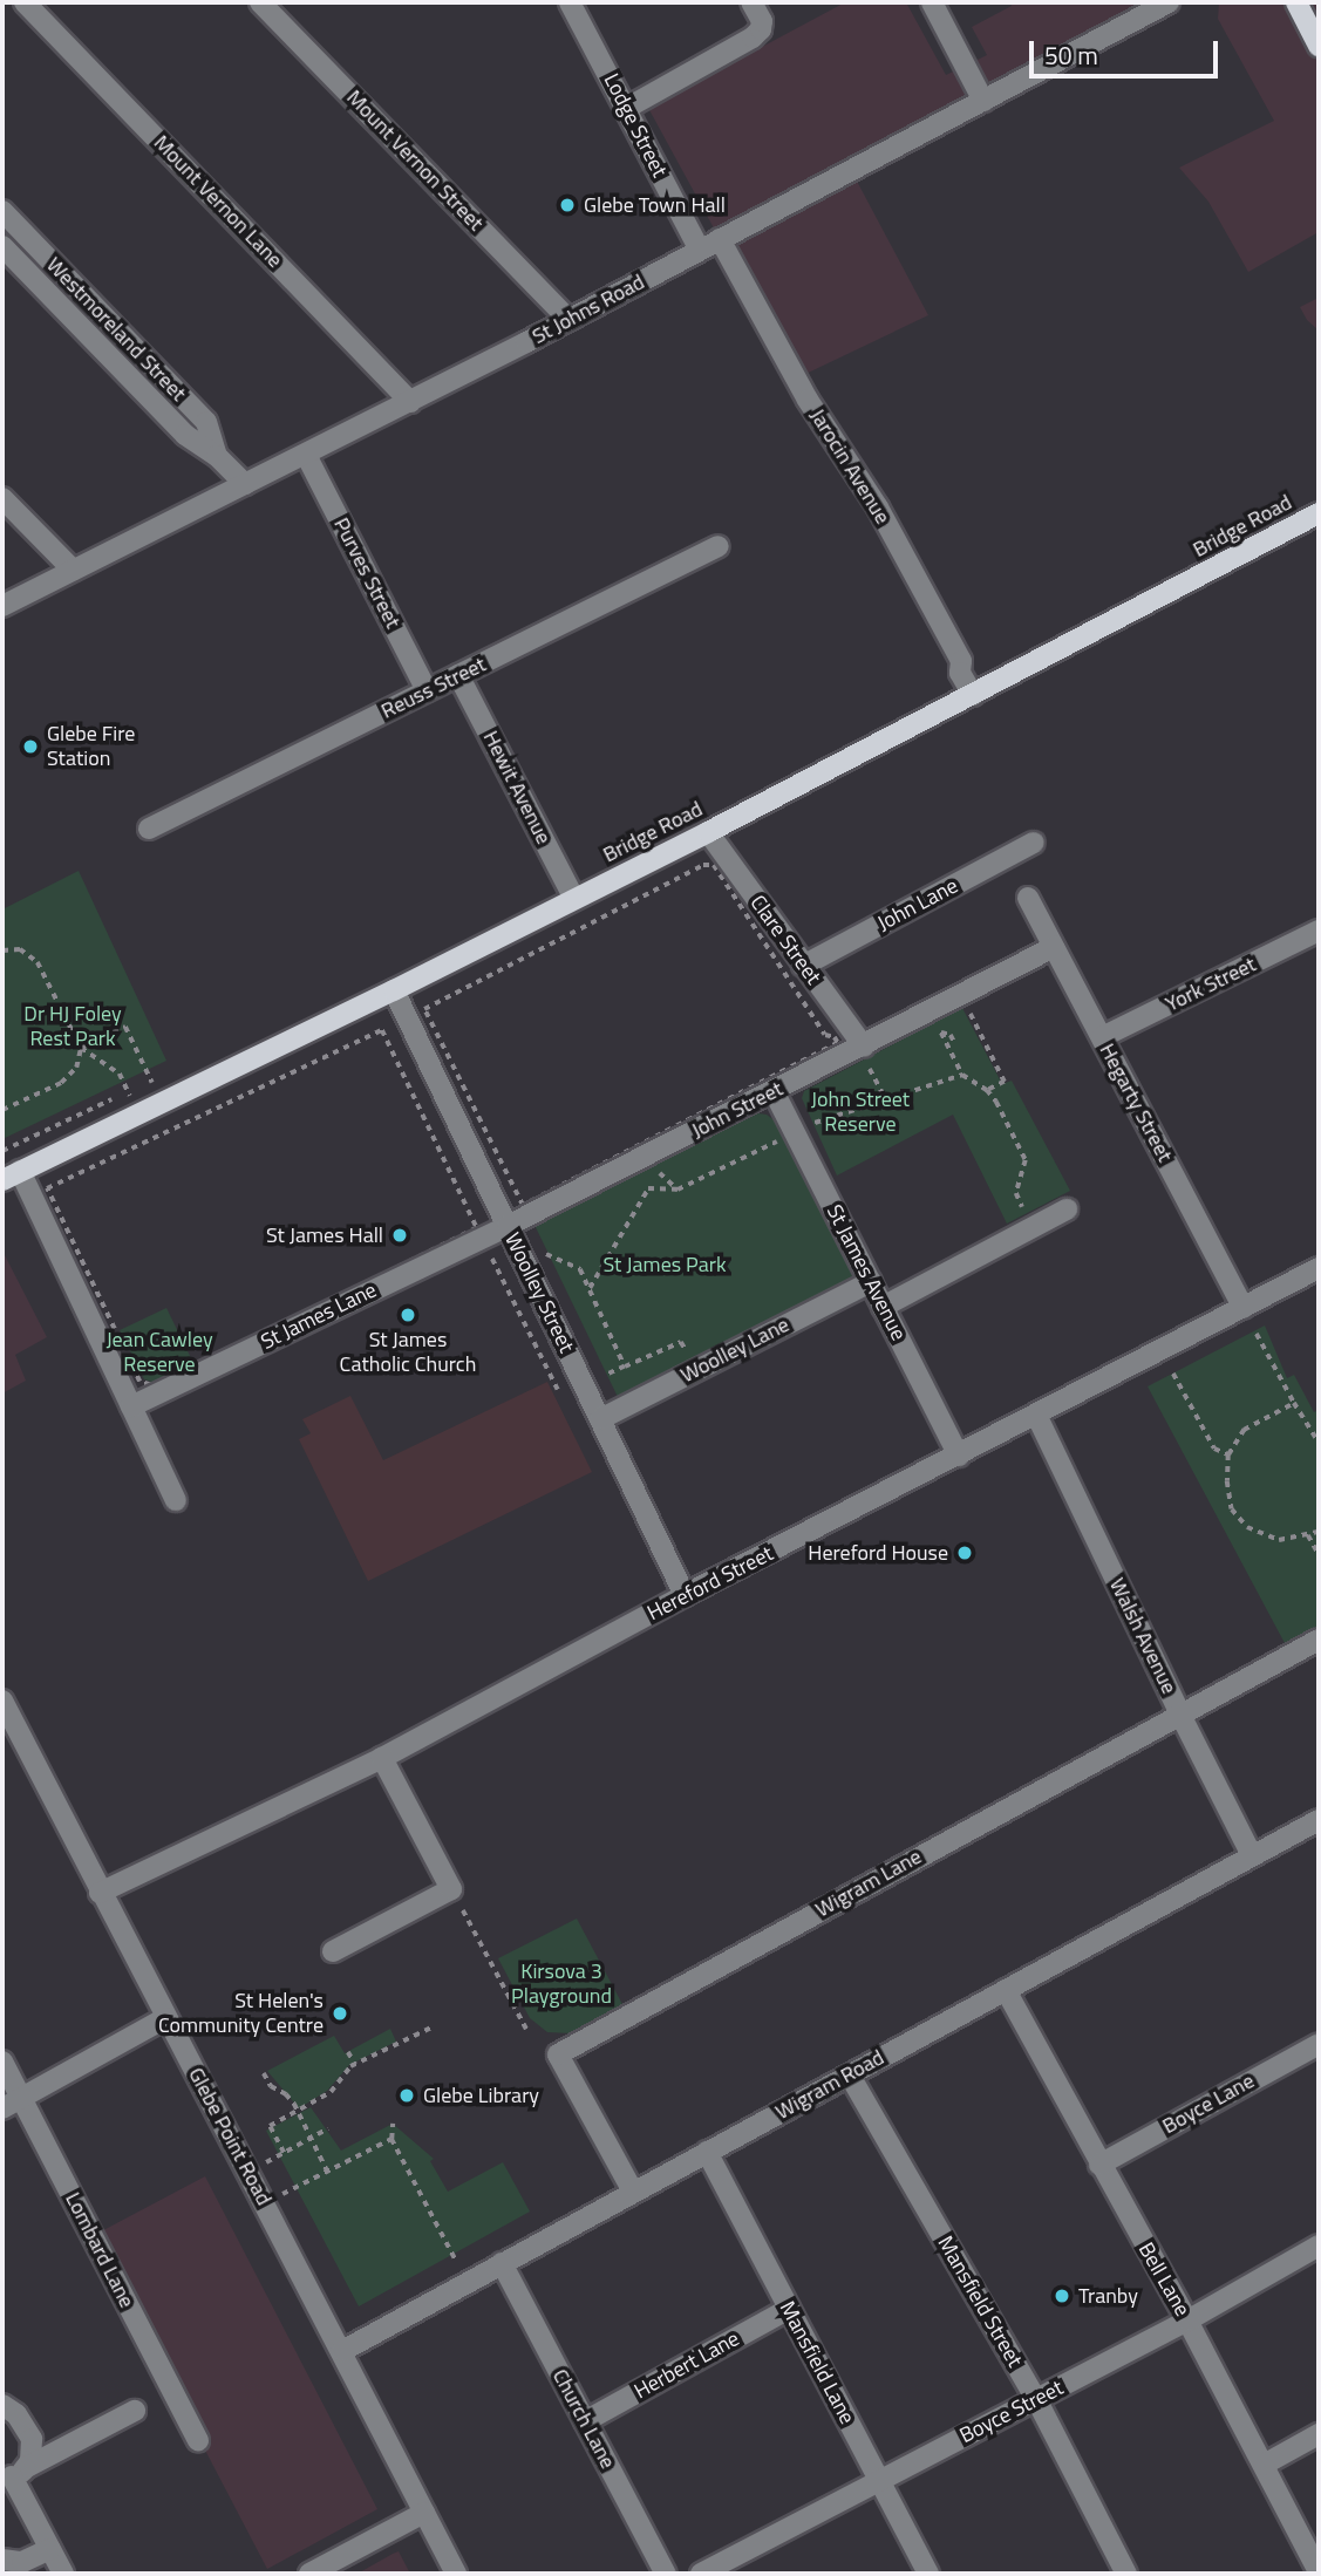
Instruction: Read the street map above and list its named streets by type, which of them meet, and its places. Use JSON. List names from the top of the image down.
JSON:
{
  "streets": {
    "main road": ["Bridge Road"],
    "street": [
      "Lodge Street",
      "Mount Vernon Street",
      "Mount Vernon Lane",
      "St Johns Road",
      "Westmoreland Street",
      "Jarocin Avenue",
      "Purves Street",
      "Reuss Street",
      "Hewit Avenue",
      "John Lane",
      "Clare Street",
      "York Street",
      "Hegarty Street",
      "John Street",
      "St James Avenue",
      "Woolley Street",
      "St James Lane",
      "Woolley Lane",
      "Hereford Street",
      "Walsh Avenue",
      "Wigram Lane",
      "Wigram Road",
      "Boyce Lane",
      "Glebe Point Road",
      "Lombard Lane",
      "Bell Lane",
      "Mansfield Street",
      "Mansfield Lane",
      "Herbert Lane",
      "Boyce Street",
      "Church Lane"
    ]
  },
  "crossings": [
    ["Lodge Street", "St Johns Road"],
    ["Mount Vernon Street", "St Johns Road"],
    ["Mount Vernon Lane", "St Johns Road"],
    ["St Johns Road", "Westmoreland Street"],
    ["St Johns Road", "Jarocin Avenue"],
    ["St Johns Road", "Purves Street"],
    ["Jarocin Avenue", "Bridge Road"],
    ["Bridge Road", "Hewit Avenue"],
    ["Bridge Road", "Clare Street"],
    ["Bridge Road", "Woolley Street"],
    ["Purves Street", "Reuss Street"],
    ["Reuss Street", "Hewit Avenue"],
    ["John Lane", "Clare Street"],
    ["Clare Street", "John Street"],
    ["York Street", "Hegarty Street"],
    ["Hegarty Street", "John Street"],
    ["Hegarty Street", "Hereford Street"],
    ["John Street", "St James Avenue"],
    ["John Street", "Woolley Street"],
    ["John Street", "St James Lane"],
    ["St James Avenue", "Woolley Lane"],
    ["St James Avenue", "Hereford Street"],
    ["Woolley Street", "St James Lane"],
    ["Woolley Street", "Woolley Lane"],
    ["Woolley Street", "Hereford Street"],
    ["Hereford Street", "Walsh Avenue"],
    ["Hereford Street", "Glebe Point Road"],
    ["Walsh Avenue", "Wigram Lane"],
    ["Walsh Avenue", "Wigram Road"],
    ["Wigram Lane", "Wigram Road"],
    ["Wigram Road", "Glebe Point Road"],
    ["Wigram Road", "Bell Lane"],
    ["Wigram Road", "Mansfield Street"],
    ["Wigram Road", "Mansfield Lane"],
    ["Wigram Road", "Church Lane"],
    ["Boyce Lane", "Bell Lane"],
    ["Bell Lane", "Boyce Street"],
    ["Mansfield Street", "Boyce Street"],
    ["Mansfield Lane", "Herbert Lane"],
    ["Mansfield Lane", "Boyce Street"],
    ["Herbert Lane", "Church Lane"]
  ],
  "parks": [
    "Dr HJ Foley Rest Park",
    "John Street Reserve",
    "St James Park",
    "Jean Cawley Reserve",
    "Kirsova 3 Playground"
  ],
  "places": [
    "Glebe Town Hall",
    "Glebe Fire Station",
    "St James Hall",
    "St James Catholic Church",
    "Hereford House",
    "St Helen's Community Centre",
    "Glebe Library",
    "Tranby"
  ],
  "scale_bar": "50 m"
}
